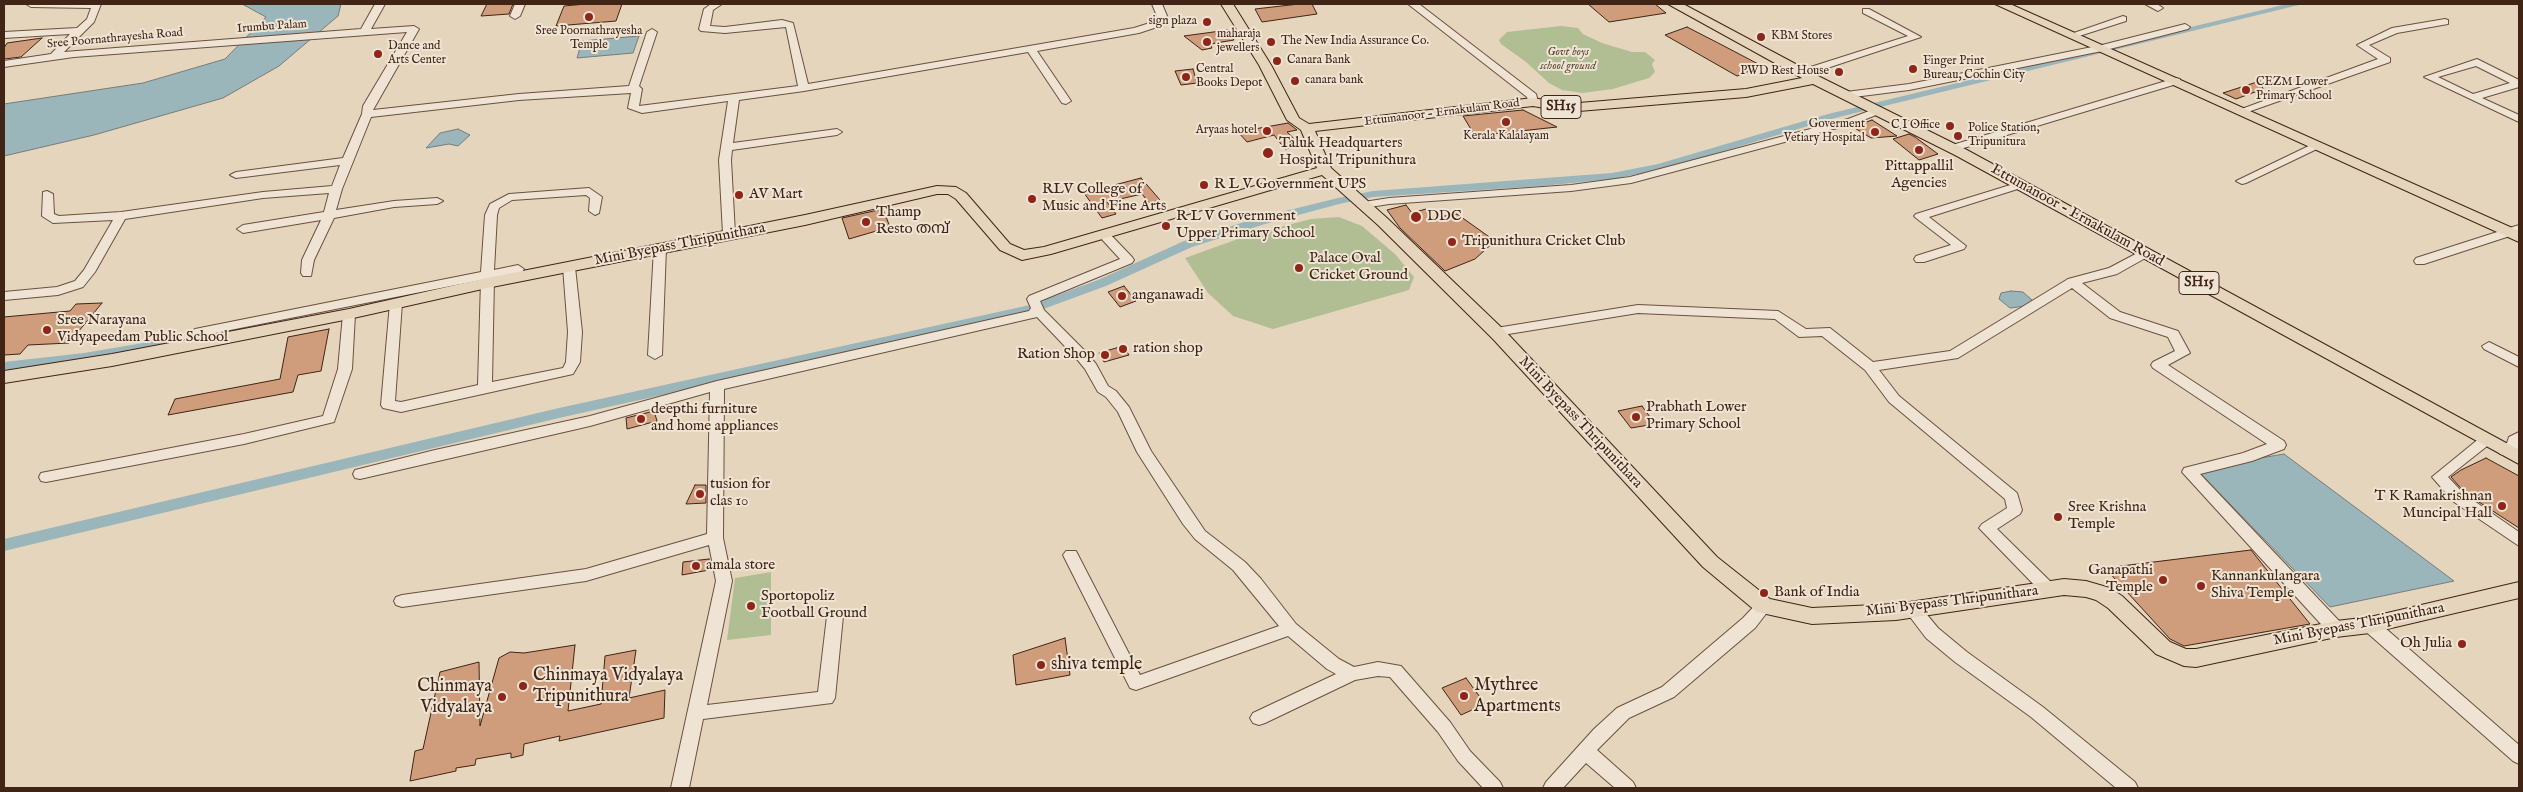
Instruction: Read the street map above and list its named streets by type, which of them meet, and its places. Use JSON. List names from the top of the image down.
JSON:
{
  "streets": {
    "main road": ["SH15", "Ettumanoor - Ernakulam Road", "Mini Byepass Thripunithara"],
    "street": ["Irumbu Palam", "Sree Poornathrayesha Road"]
  },
  "crossings": [
    ["Irumbu Palam", "Sree Poornathrayesha Road"],
    ["Ettumanoor - Ernakulam Road", "Mini Byepass Thripunithara"]
  ],
  "parks": ["Govt boys school ground"],
  "places": [
    "Sree Poornathrayesha Temple",
    "sign plaza",
    "KBM Stores",
    "maharaja jewellers",
    "The New India Assurance Co.",
    "Dance and Arts Center",
    "Canara Bank",
    "Finger Print Bureau, Cochin City",
    "PWD Rest House",
    "Central Books Depot",
    "canara bank",
    "CEZM Lower Primary School",
    "Kerala Kalalayam",
    "C I Office",
    "Aryaas hotel",
    "Goverment Vetiary Hospital",
    "Police Station, Tripunitura",
    "Pittappallil Agencies",
    "Taluk Headquarters Hospital Tripunithura",
    "R L V Government UPS",
    "AV Mart",
    "RLV College of Music and Fine Arts",
    "DDC",
    "Thamp Resto തമ്പ്",
    "R L V Government Upper Primary School",
    "Tripunithura Cricket Club",
    "Palace Oval Cricket Ground",
    "anganawadi",
    "Sree Narayana Vidyapeedam Public School",
    "ration shop",
    "Ration Shop",
    "Prabhath Lower Primary School",
    "deepthi furniture and home appliances",
    "tusion for clas 10",
    "T K Ramakrishnan Muncipal Hall",
    "Sree Krishna Temple",
    "amala store",
    "Ganapathi Temple",
    "Kannankulangara Shiva Temple",
    "Bank of India",
    "Sportopoliz Football Ground",
    "Oh Julia",
    "shiva temple",
    "Chinmaya Vidyalaya Tripunithura",
    "Mythree Apartments",
    "Chinmaya Vidyalaya"
  ]
}
